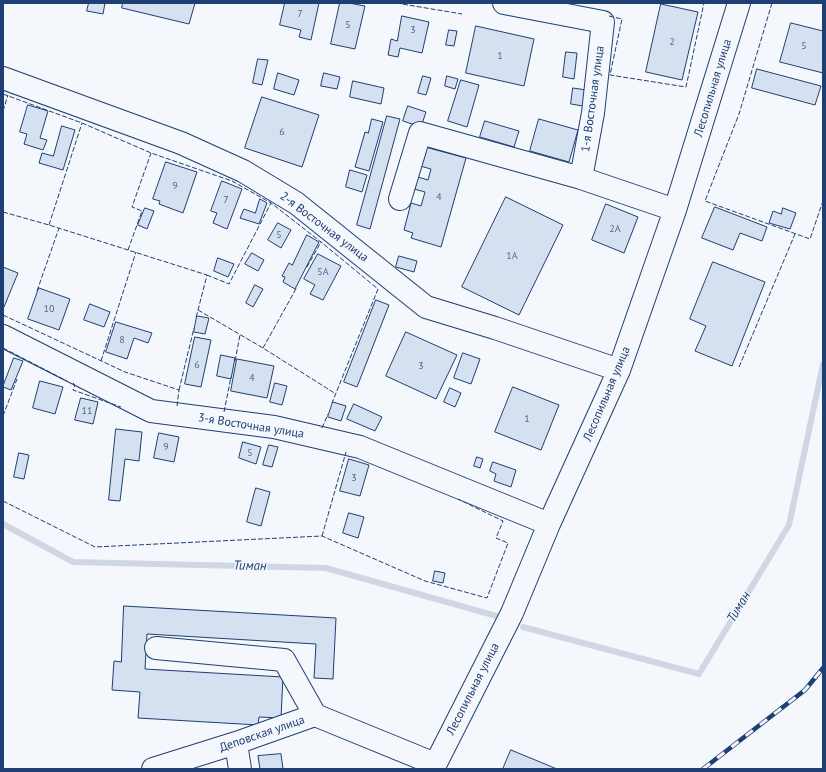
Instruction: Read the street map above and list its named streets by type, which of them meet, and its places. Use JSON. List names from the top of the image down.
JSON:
{
  "streets": {
    "street": [
      "Лесопильная улица",
      "1-я Восточная улица",
      "2-я Восточная улица",
      "3-я Восточная улица",
      "Деповская улица"
    ]
  },
  "crossings": [
    ["Лесопильная улица", "2-я Восточная улица"],
    ["Лесопильная улица", "3-я Восточная улица"],
    ["Лесопильная улица", "Деповская улица"]
  ],
  "water": ["Тиман"],
  "house_numbers": [
    "7",
    "5",
    "3",
    "2",
    "5",
    "1",
    "6",
    "9",
    "4",
    "7",
    "2А",
    "5",
    "1А",
    "5А",
    "10",
    "8",
    "6",
    "3",
    "4",
    "11",
    "1",
    "9",
    "5",
    "3"
  ]
}
